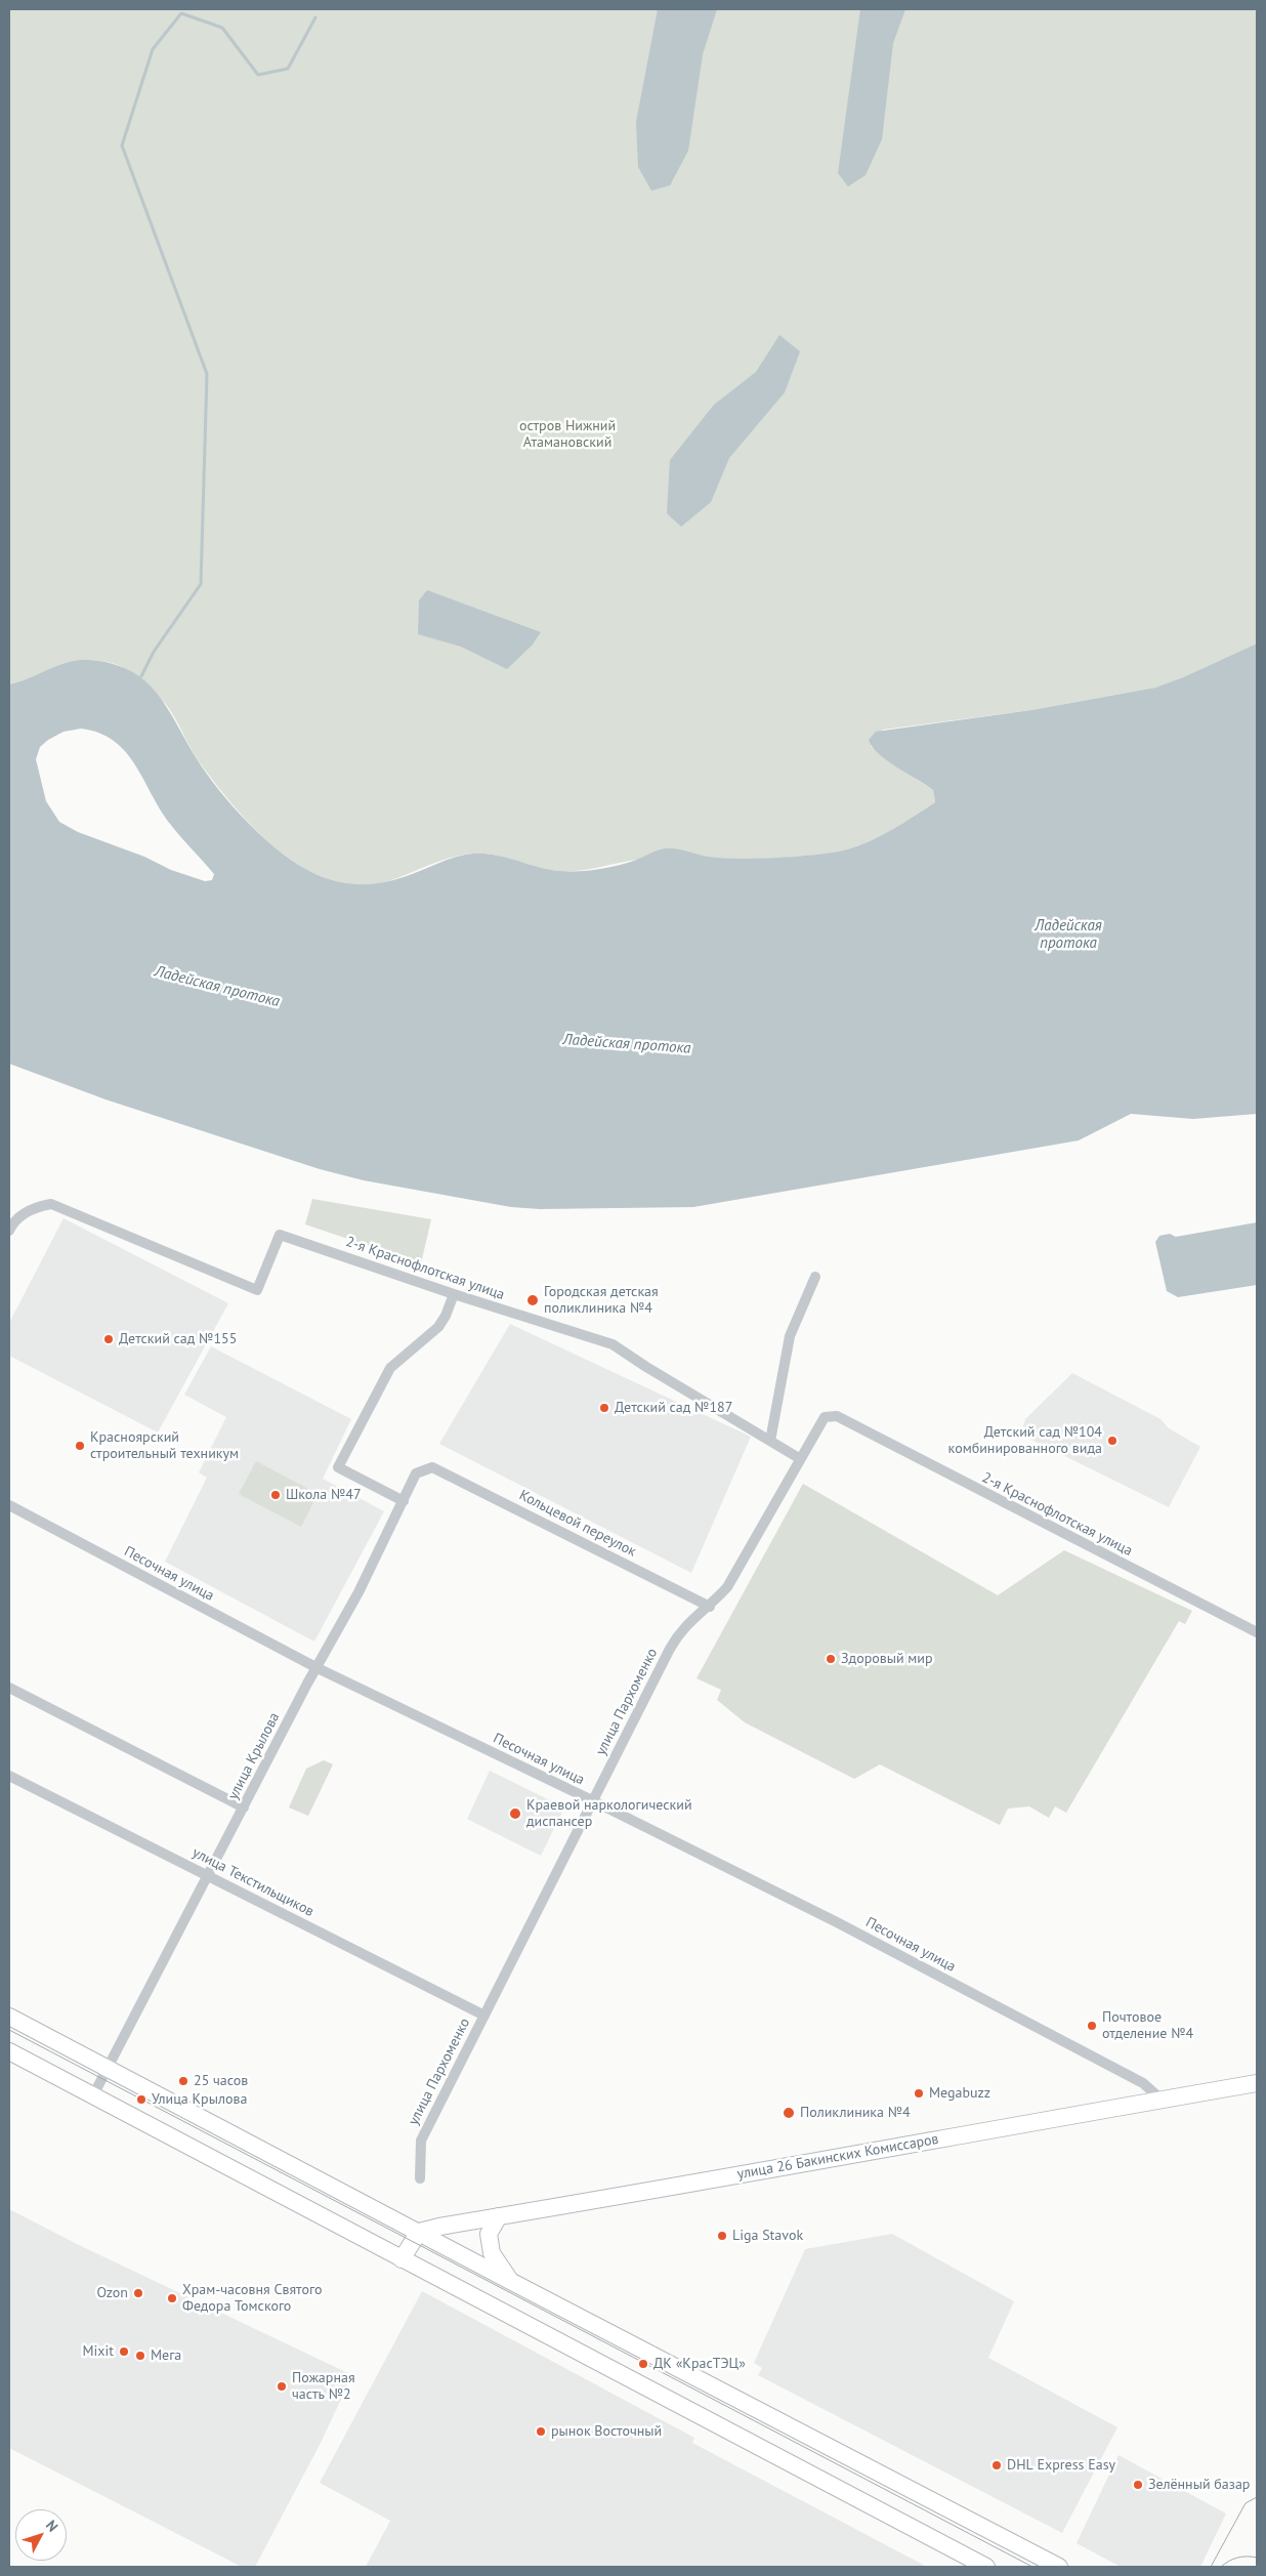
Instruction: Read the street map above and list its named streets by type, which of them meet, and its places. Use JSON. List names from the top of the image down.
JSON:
{
  "streets": {
    "main road": ["улица 26 Бакинских Комиссаров"],
    "street": [
      "2-я Краснофлотская улица",
      "Кольцевой переулок",
      "Песочная улица",
      "улица Пархоменко",
      "улица Крылова",
      "улица Текстильщиков"
    ]
  },
  "crossings": [
    ["2-я Краснофлотская улица", "улица Пархоменко"],
    ["Кольцевой переулок", "улица Пархоменко"],
    ["Кольцевой переулок", "улица Крылова"],
    ["Песочная улица", "улица Пархоменко"],
    ["Песочная улица", "улица Крылова"],
    ["Песочная улица", "улица 26 Бакинских Комиссаров"],
    ["улица Пархоменко", "улица Текстильщиков"],
    ["улица Крылова", "улица Текстильщиков"]
  ],
  "water": ["Ладейская протока"],
  "parks": ["остров Нижний Атамановский"],
  "places": [
    "Городская детская поликлиника №4",
    "Детский сад №155",
    "Детский сад №187",
    "Детский сад №104 комбинированного вида",
    "Красноярский строительный техникум",
    "Школа №47",
    "Здоровый мир",
    "Краевой наркологический диспансер",
    "Почтовое отделение №4",
    "25 часов",
    "Megabuzz",
    "Улица Крылова",
    "Поликлиника №4",
    "Liga Stavok",
    "Ozon",
    "Храм-часовня Святого Федора Томского",
    "Mixit",
    "Мега",
    "ДК «КрасТЭЦ»",
    "Пожарная часть №2",
    "рынок Восточный",
    "DHL Express Easy",
    "Зелённый базар"
  ],
  "north": "top right"
}
